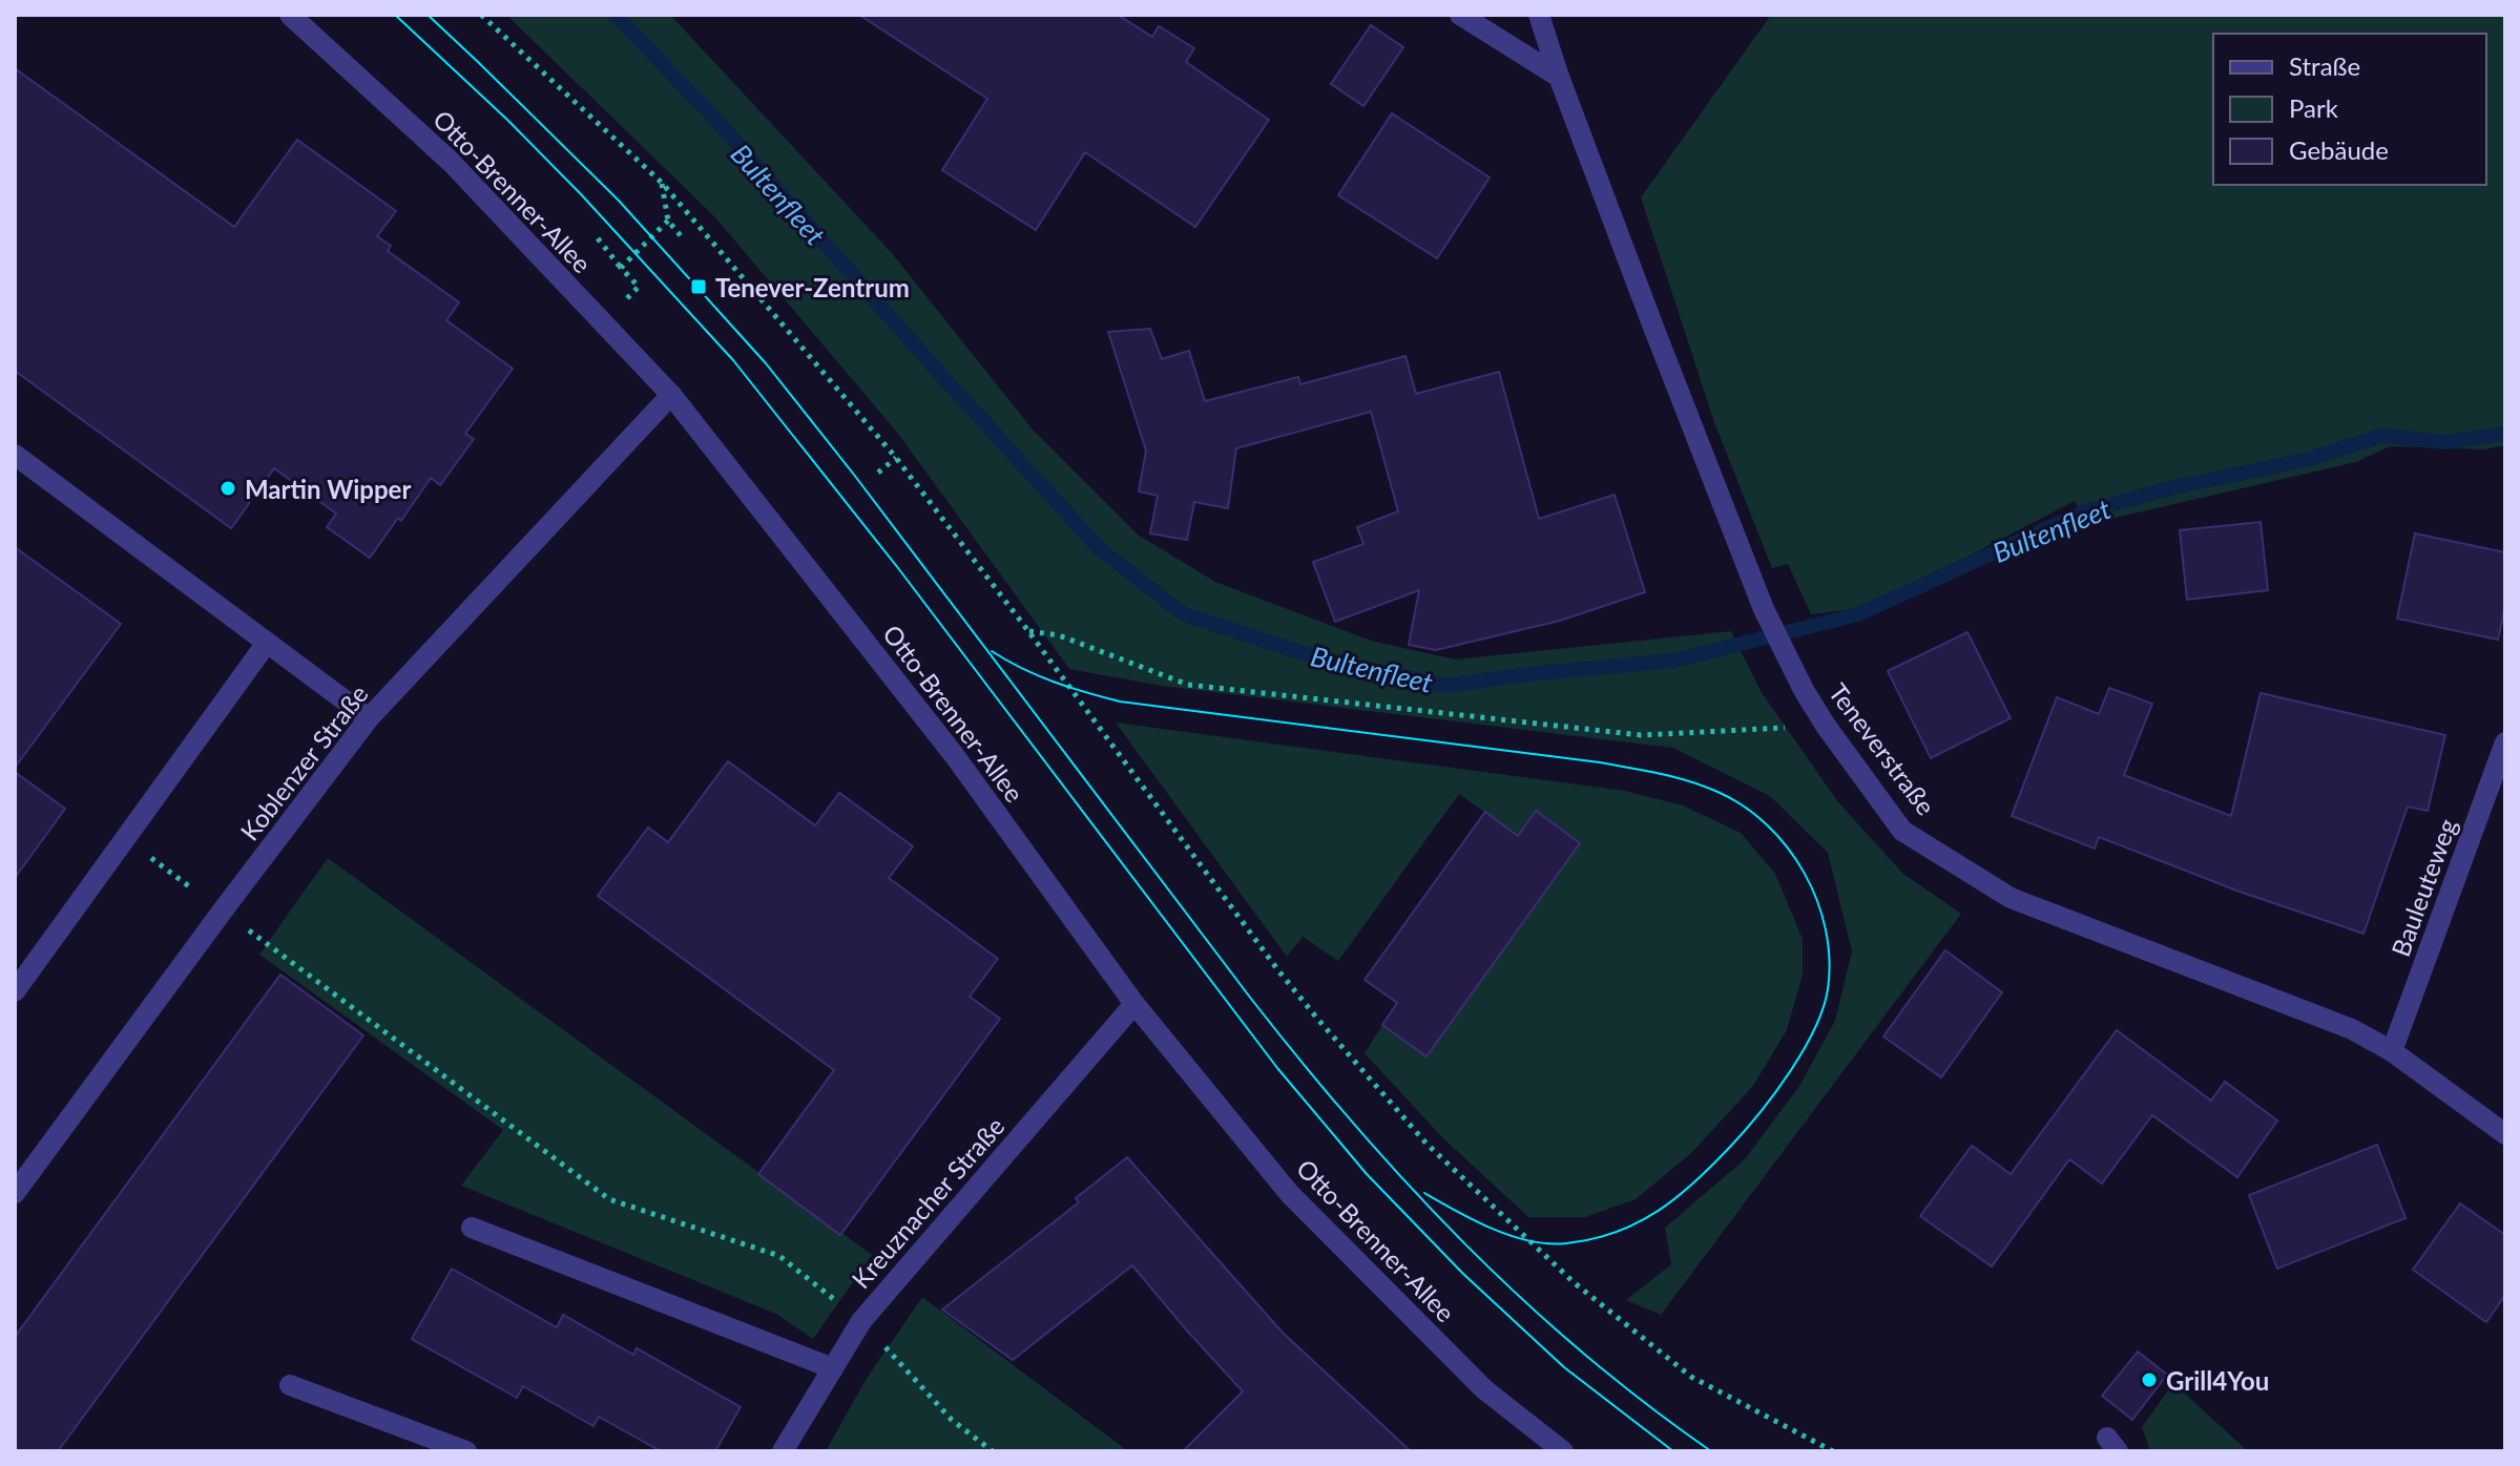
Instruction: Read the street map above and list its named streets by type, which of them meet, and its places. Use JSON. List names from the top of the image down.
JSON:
{
  "streets": {
    "street": [
      "Otto-Brenner-Allee",
      "Teneverstraße",
      "Koblenzer Straße",
      "Bauleuteweg",
      "Kreuznacher Straße"
    ]
  },
  "crossings": [
    ["Otto-Brenner-Allee", "Koblenzer Straße"],
    ["Otto-Brenner-Allee", "Kreuznacher Straße"],
    ["Teneverstraße", "Bauleuteweg"]
  ],
  "water": ["Bultenfleet"],
  "places": {
    "transit": ["Tenever-Zentrum"],
    "other": ["Martin Wipper", "Grill4You"]
  },
  "legend": ["Straße", "Park", "Gebäude"]
}
